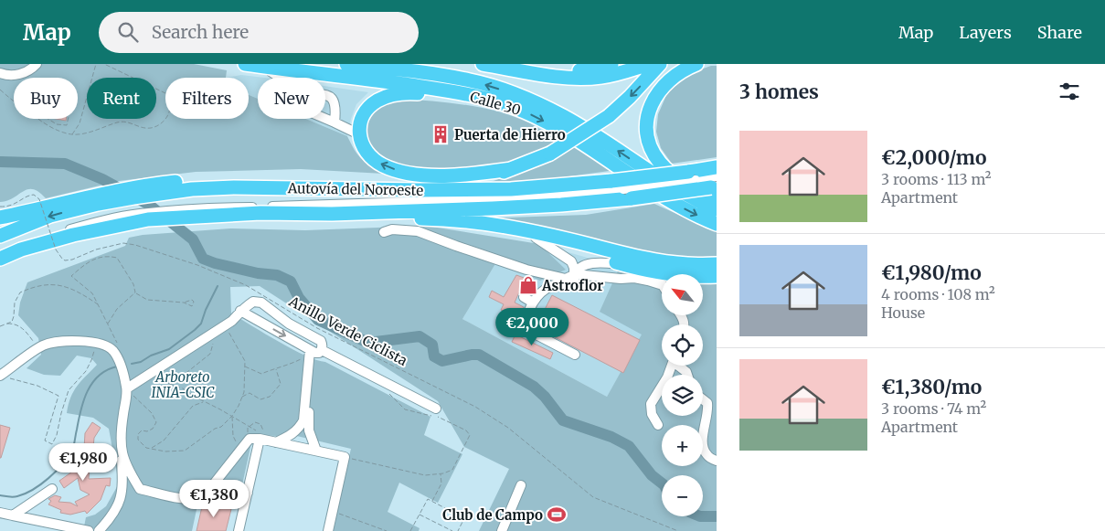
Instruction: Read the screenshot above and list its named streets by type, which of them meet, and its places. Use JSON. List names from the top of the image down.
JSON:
{
  "streets": {
    "highway": ["Calle 30", "Autovía del Noroeste"],
    "path": ["Anillo Verde Ciclista"]
  },
  "parks": ["Arboreto INIA-CSIC"],
  "places": {
    "building": ["Puerta de Hierro"],
    "shop": ["Astroflor"],
    "sports": ["Club de Campo"]
  },
  "north": "top left",
  "page": {
    "header": "Map",
    "search": "Search here",
    "nav": ["Map", "Layers", "Share"],
    "heading": "3 homes",
    "chip": [
      "Buy",
      "Rent",
      "Filters",
      "New"
    ],
    "list": [
      {
        "name": "€2,000/mo",
        "note": "3 rooms · 113 m² · Apartment"
      },
      {
        "name": "€1,980/mo",
        "note": "4 rooms · 108 m² · House"
      },
      {
        "name": "€1,380/mo",
        "note": "3 rooms · 74 m² · Apartment"
      }
    ],
    "map_buttons": ["+", "−"],
    "price": ["€2,000", "€1,980", "€1,380"]
  }
}
